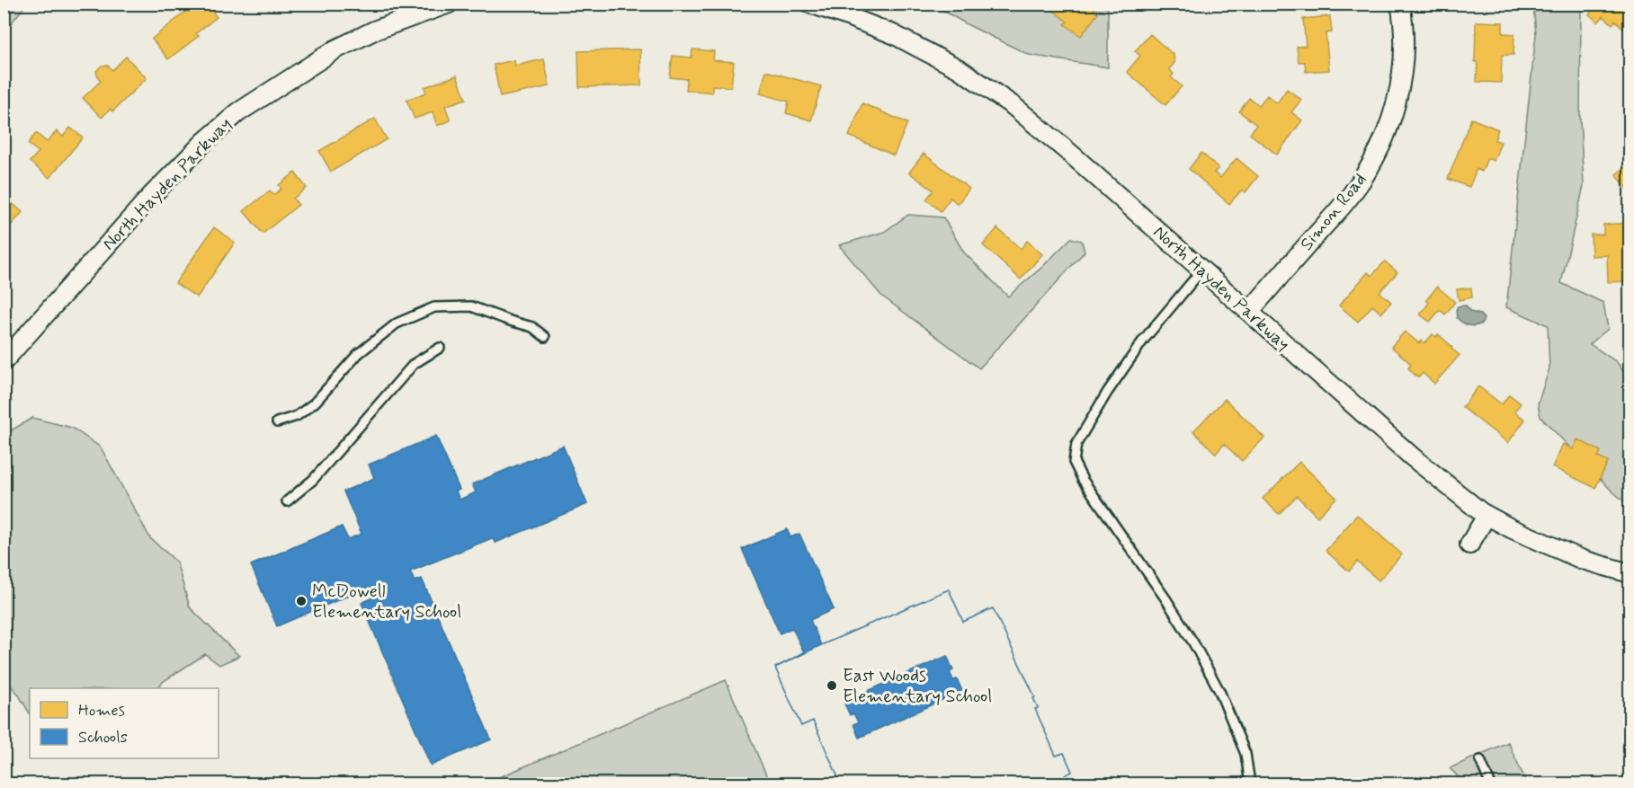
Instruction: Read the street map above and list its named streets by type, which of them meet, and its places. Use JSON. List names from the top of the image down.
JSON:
{
  "streets": {
    "street": ["North Hayden Parkway", "Simon Road"]
  },
  "crossings": [
    ["North Hayden Parkway", "Simon Road"]
  ],
  "places": ["McDowell Elementary School", "East Woods Elementary School"],
  "legend": ["Homes", "Schools"]
}
